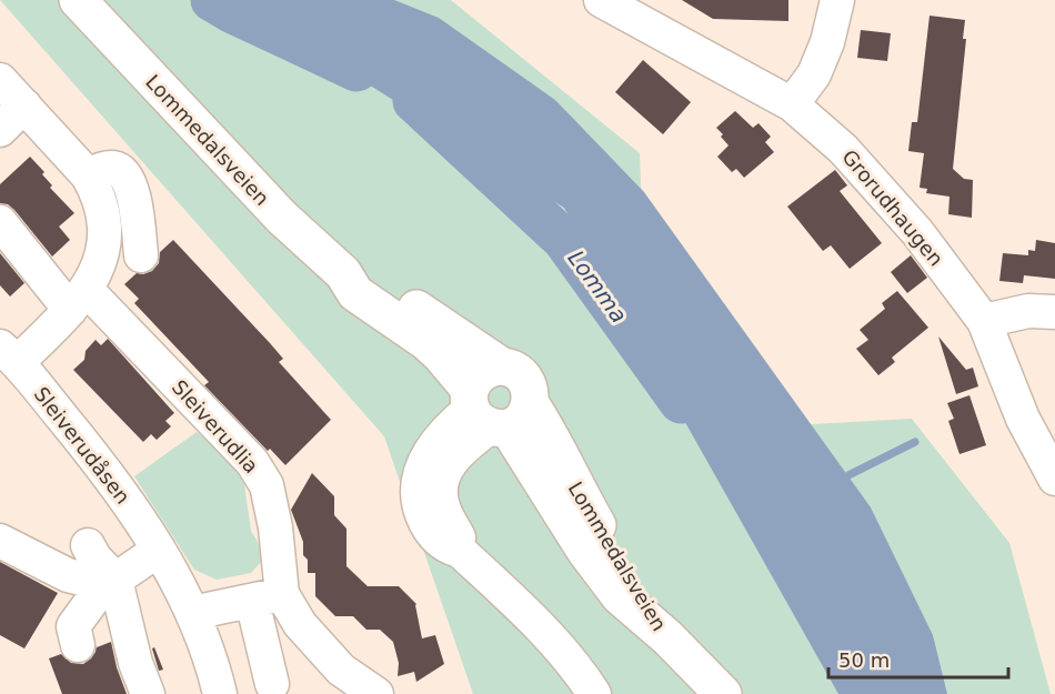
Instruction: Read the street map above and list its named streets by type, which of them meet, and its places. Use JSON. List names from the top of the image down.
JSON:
{
  "streets": {
    "main road": ["Lommedalsveien"],
    "street": ["Grorudhaugen", "Sleiverudlia", "Sleiverudåsen"]
  },
  "water": ["Lomma"],
  "scale_bar": "50 m"
}
